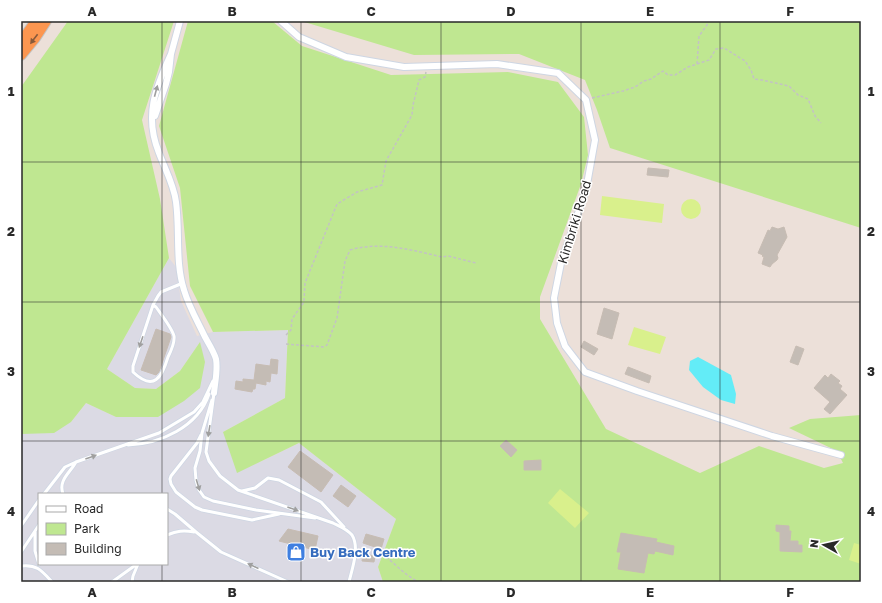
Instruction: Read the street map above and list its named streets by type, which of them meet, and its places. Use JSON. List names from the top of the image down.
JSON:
{
  "streets": {
    "street": ["Kimbriki Road"]
  },
  "places": {
    "shop": ["Buy Back Centre"]
  },
  "legend": ["Road", "Park", "Building"],
  "north": "left",
  "grid": {
    "columns": [
      "A",
      "B",
      "C",
      "D",
      "E",
      "F"
    ],
    "rows": [
      "1",
      "2",
      "3",
      "4"
    ]
  }
}
